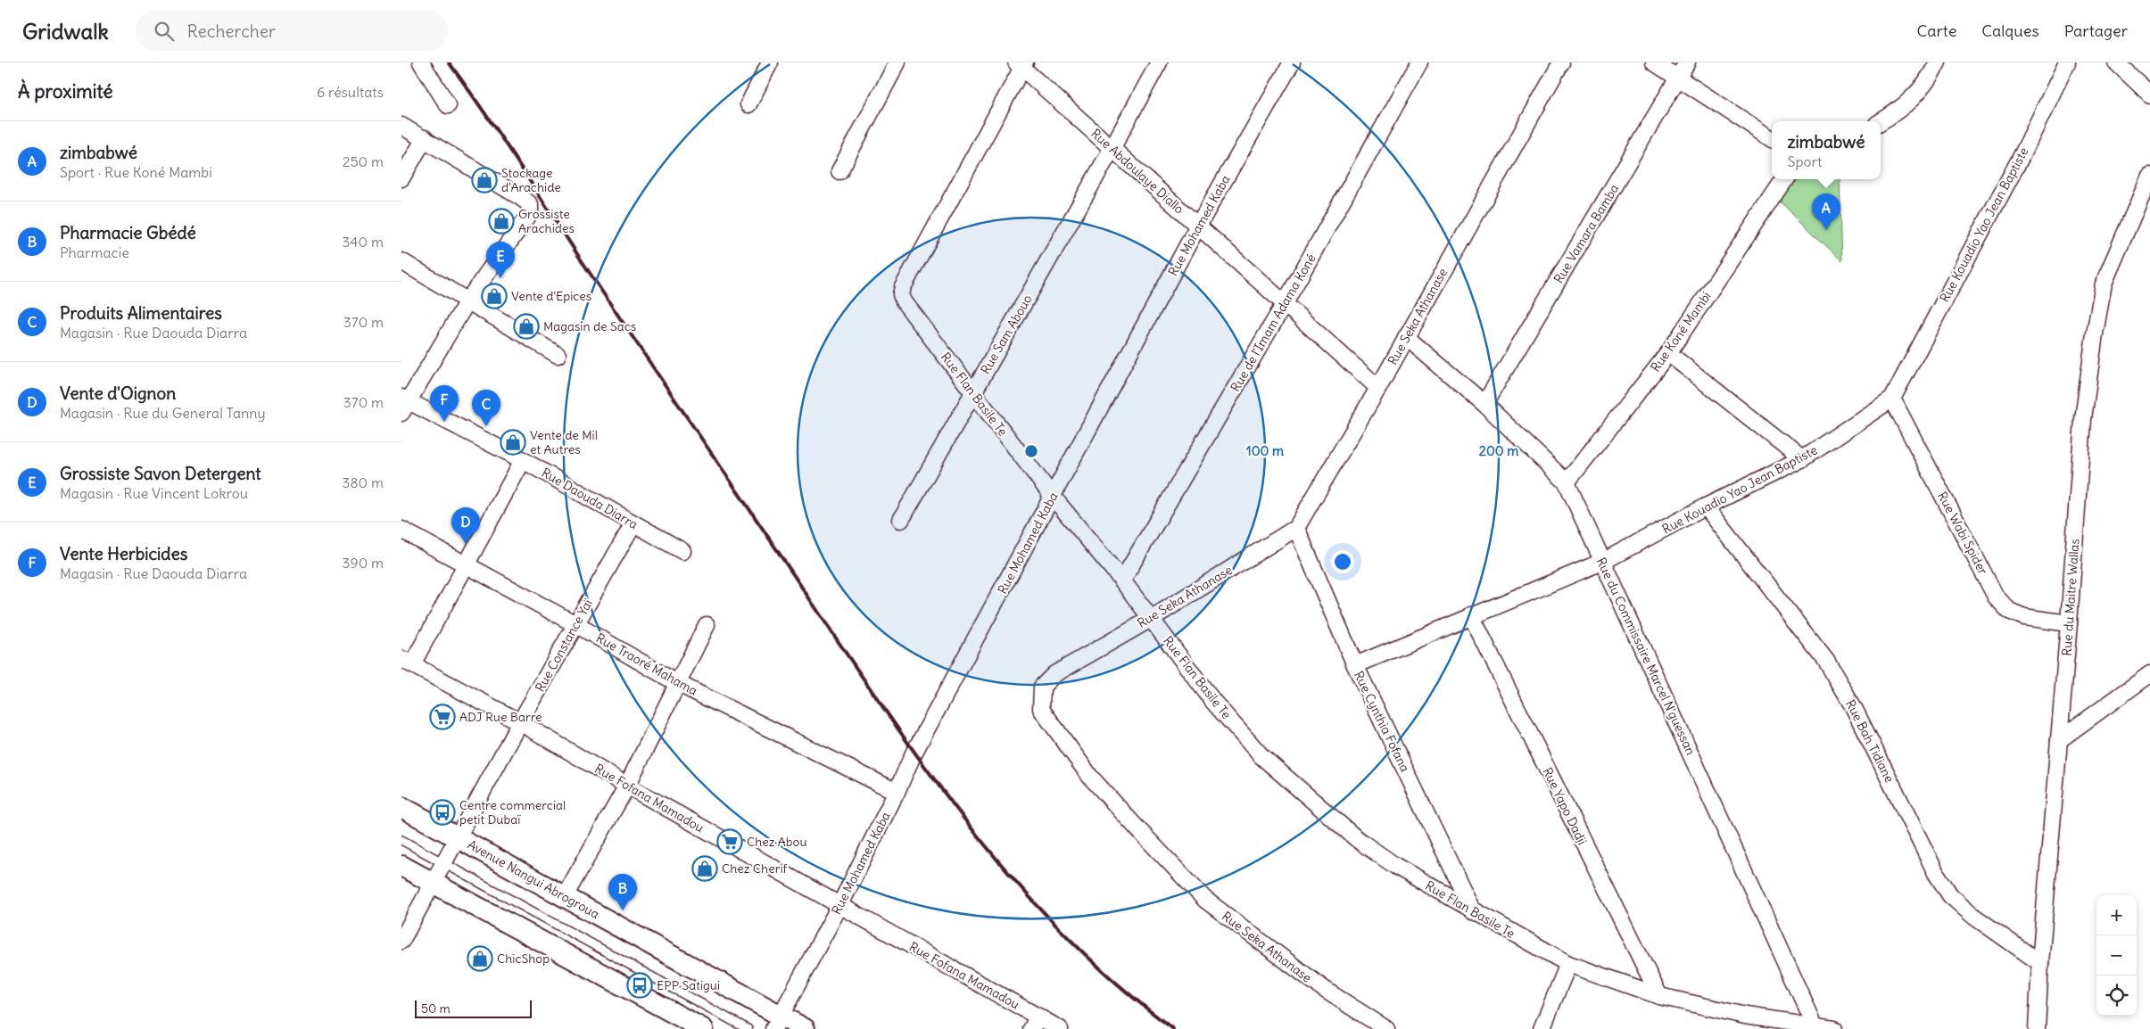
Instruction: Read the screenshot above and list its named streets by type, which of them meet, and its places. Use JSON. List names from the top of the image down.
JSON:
{
  "streets": {
    "street": [
      "Rue Abdoulaye Diallo",
      "Rue Kouadio Yao Jean Baptiste",
      "Rue Mohamed Kaba",
      "Rue Vamara Bamba",
      "Rue Seka Athanase",
      "Rue de l'Imam Adama Koné",
      "Rue Koné Mambi",
      "Rue Sam Abouo",
      "Rue Flan Basile Te",
      "Rue Daouda Diarra",
      "Rue Wabi Spider",
      "Rue du Maitre Wallas",
      "Rue Constance Yaï",
      "Rue du Commissaire Marcel N'guessan",
      "Rue Traoré Mahama",
      "Rue Cynthia Fofana",
      "Rue Bah Tidiane",
      "Rue Fofana Mamadou",
      "Rue Yapo Dadji",
      "Avenue Nangui Abrogroua"
    ]
  },
  "crossings": [
    ["Rue Abdoulaye Diallo", "Rue Mohamed Kaba"],
    ["Rue Abdoulaye Diallo", "Rue Seka Athanase"],
    ["Rue Abdoulaye Diallo", "Rue de l'Imam Adama Koné"],
    ["Rue Abdoulaye Diallo", "Rue Sam Abouo"],
    ["Rue Abdoulaye Diallo", "Rue Flan Basile Te"],
    ["Rue Kouadio Yao Jean Baptiste", "Rue Wabi Spider"],
    ["Rue Kouadio Yao Jean Baptiste", "Rue du Commissaire Marcel N'guessan"],
    ["Rue Kouadio Yao Jean Baptiste", "Rue Cynthia Fofana"],
    ["Rue Kouadio Yao Jean Baptiste", "Rue Bah Tidiane"],
    ["Rue Kouadio Yao Jean Baptiste", "Rue Yapo Dadji"],
    ["Rue Mohamed Kaba", "Rue Flan Basile Te"],
    ["Rue Mohamed Kaba", "Rue Traoré Mahama"],
    ["Rue Mohamed Kaba", "Rue Fofana Mamadou"],
    ["Rue Mohamed Kaba", "Avenue Nangui Abrogroua"],
    ["Rue Vamara Bamba", "Rue du Commissaire Marcel N'guessan"],
    ["Rue Seka Athanase", "Rue Flan Basile Te"],
    ["Rue Seka Athanase", "Rue du Commissaire Marcel N'guessan"],
    ["Rue Seka Athanase", "Rue Cynthia Fofana"],
    ["Rue de l'Imam Adama Koné", "Rue Flan Basile Te"],
    ["Rue Koné Mambi", "Rue du Commissaire Marcel N'guessan"],
    ["Rue Sam Abouo", "Rue Flan Basile Te"],
    ["Rue Flan Basile Te", "Rue du Commissaire Marcel N'guessan"],
    ["Rue Flan Basile Te", "Rue Cynthia Fofana"],
    ["Rue Flan Basile Te", "Rue Yapo Dadji"],
    ["Rue Daouda Diarra", "Rue Constance Yaï"],
    ["Rue Wabi Spider", "Rue du Maitre Wallas"],
    ["Rue du Maitre Wallas", "Rue Bah Tidiane"],
    ["Rue Constance Yaï", "Rue Traoré Mahama"],
    ["Rue Constance Yaï", "Rue Fofana Mamadou"],
    ["Rue Constance Yaï", "Avenue Nangui Abrogroua"]
  ],
  "places": {
    "shop": [
      "Stockage d'Arachide",
      "Grossiste Arachides",
      "Vente d'Epices",
      "Magasin de Sacs",
      "Vente de Mil et Autres",
      "Chez Cherif",
      "ChicShop"
    ],
    "supermarket": ["ADJ Rue Barre", "Chez Abou"],
    "bus stop": ["Centre commercial petit Dubaï", "EPP Satigui"]
  },
  "scale_bar": "50 m",
  "page": {
    "header": "Gridwalk",
    "search": "Rechercher",
    "nav": ["Carte", "Calques", "Partager"],
    "heading": ["À proximité", "6 résultats"],
    "list": [
      {
        "mark": "A",
        "name": "zimbabwé",
        "note": "Sport · Rue Koné Mambi",
        "value": "250 m"
      },
      {
        "mark": "B",
        "name": "Pharmacie Gbédé",
        "note": "Pharmacie",
        "value": "340 m"
      },
      {
        "mark": "C",
        "name": "Produits Alimentaires",
        "note": "Magasin · Rue Daouda Diarra",
        "value": "370 m"
      },
      {
        "mark": "D",
        "name": "Vente d'Oignon",
        "note": "Magasin · Rue du General Tanny",
        "value": "370 m"
      },
      {
        "mark": "E",
        "name": "Grossiste Savon Detergent",
        "note": "Magasin · Rue Vincent Lokrou",
        "value": "380 m"
      },
      {
        "mark": "F",
        "name": "Vente Herbicides",
        "note": "Magasin · Rue Daouda Diarra",
        "value": "390 m"
      }
    ],
    "popup": ["zimbabwé", "Sport"],
    "pins": [
      "A",
      "E",
      "F",
      "C",
      "D",
      "B"
    ],
    "map_buttons": ["+", "−"],
    "scale": "50 m"
  },
  "rings": ["100 m", "200 m"]
}
